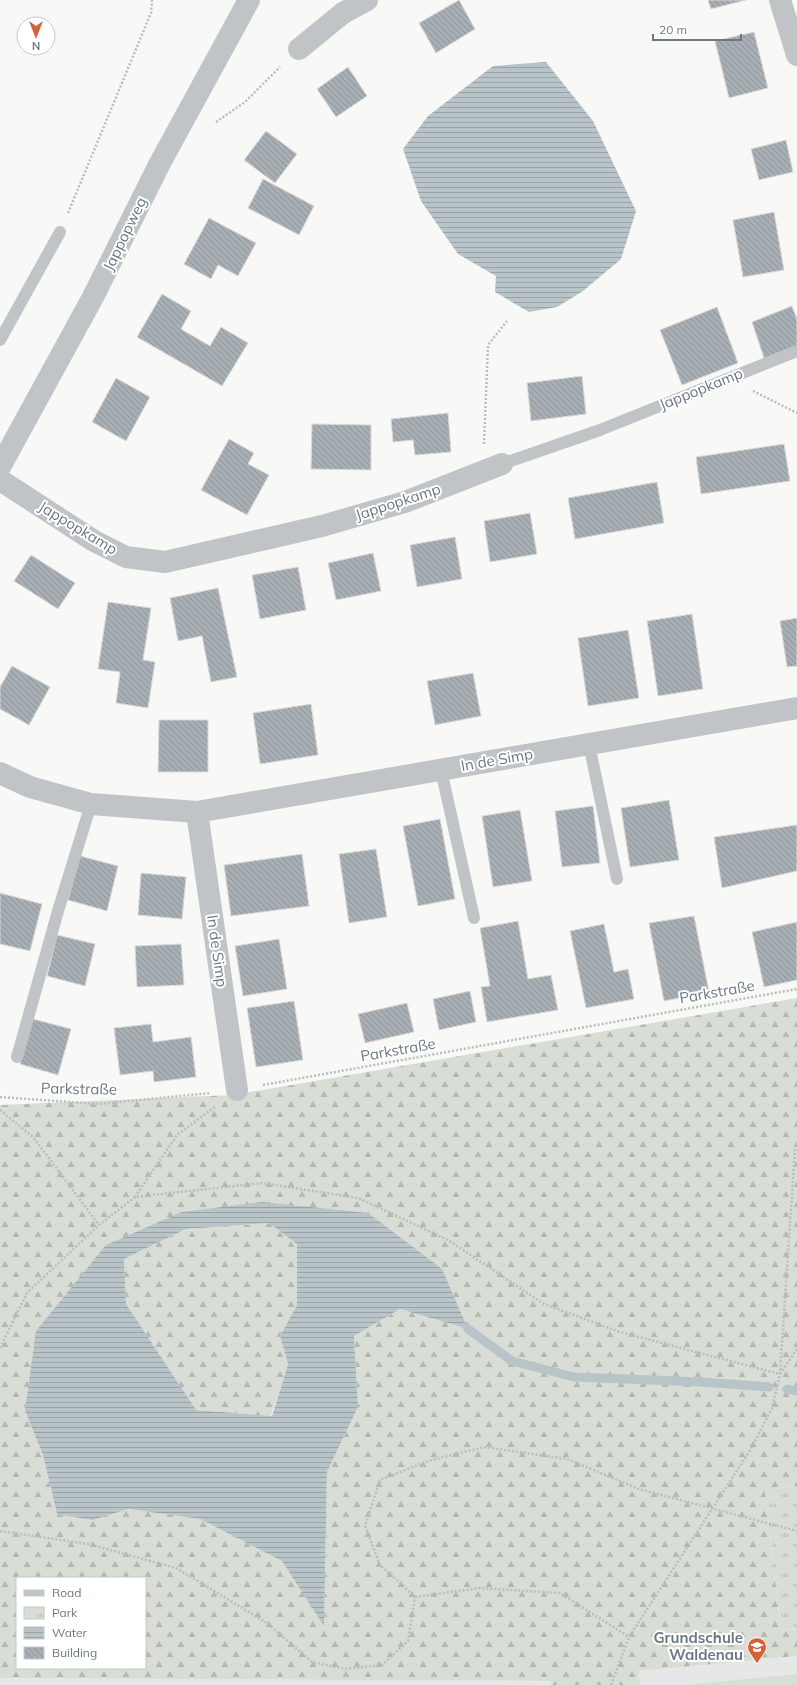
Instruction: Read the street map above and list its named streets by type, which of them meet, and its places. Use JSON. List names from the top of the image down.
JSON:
{
  "streets": {
    "street": ["Jappopweg", "Jappopkamp", "In de Simp"],
    "path": ["Parkstraße"]
  },
  "crossings": [
    ["In de Simp", "Parkstraße"]
  ],
  "places": {
    "school or university": ["Grundschule Waldenau"]
  },
  "legend": [
    "Road",
    "Park",
    "Water",
    "Building"
  ],
  "scale_bar": "20 m",
  "north": "bottom"
}
